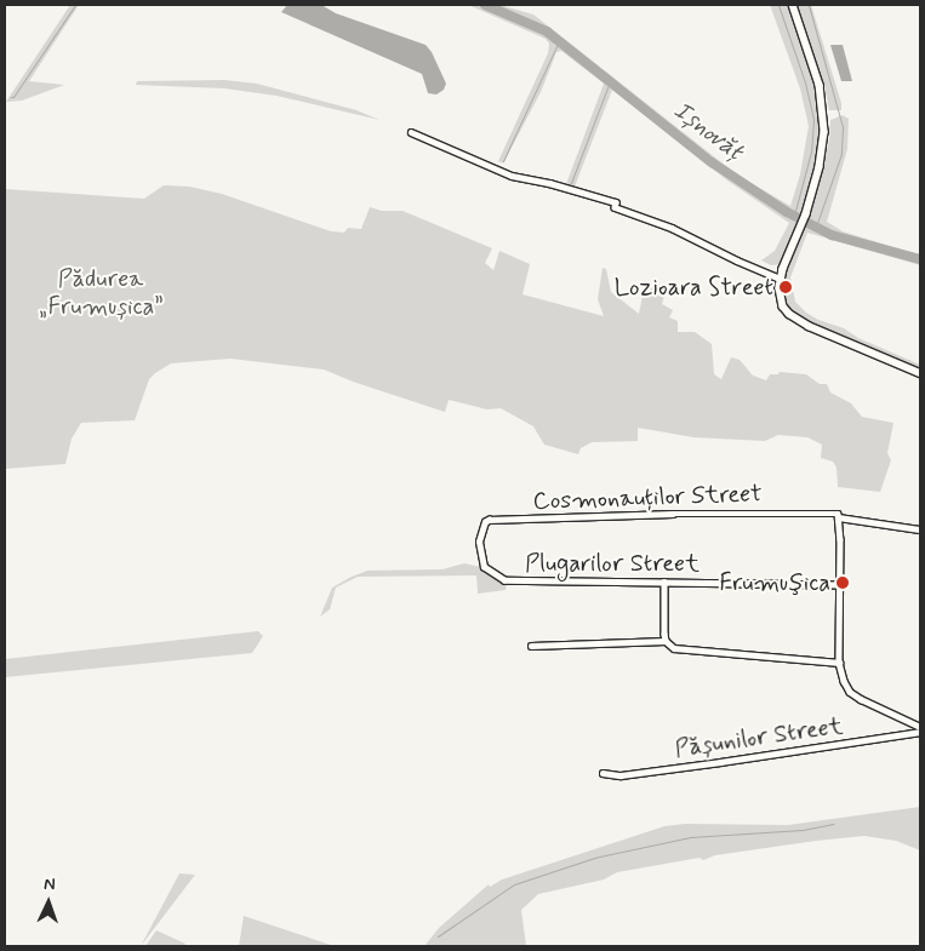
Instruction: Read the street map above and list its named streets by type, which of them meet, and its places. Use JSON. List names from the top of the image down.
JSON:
{
  "streets": {
    "street": ["Cosmonauților Street", "Plugarilor Street", "Pășunilor Street"]
  },
  "crossings": [
    ["Cosmonauților Street", "Plugarilor Street"]
  ],
  "water": ["Ișnovăț"],
  "parks": ["Pădurea „Frumușica”"],
  "places": ["Lozioara Street", "Frumuşica"],
  "north": "top"
}
